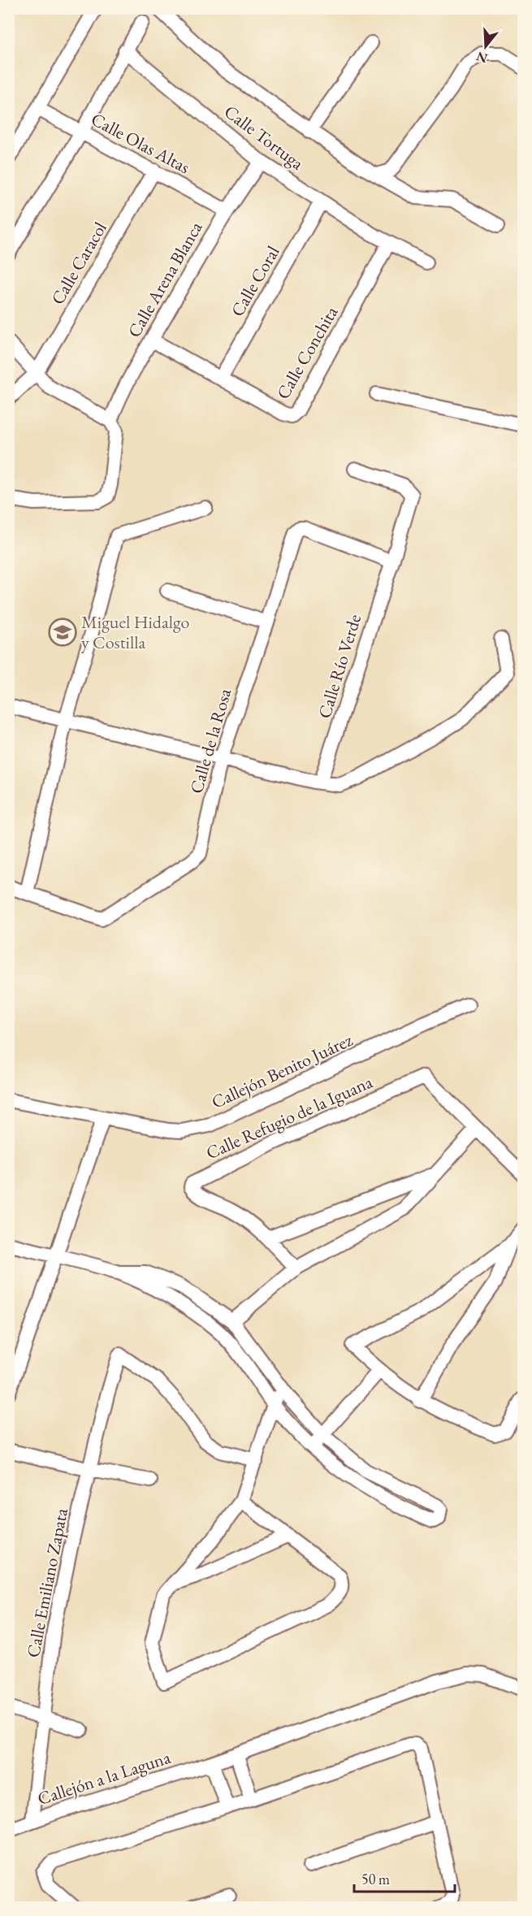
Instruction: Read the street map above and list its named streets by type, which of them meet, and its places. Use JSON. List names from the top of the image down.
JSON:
{
  "streets": {
    "street": [
      "Calle Tortuga",
      "Calle Olas Altas",
      "Calle Caracol",
      "Calle Arena Blanca",
      "Calle Coral",
      "Calle Conchita",
      "Calle Río Verde",
      "Calle de la Rosa",
      "Callejón Benito Juárez",
      "Calle Refugio de la Iguana",
      "Calle Emiliano Zapata",
      "Callejón a la Laguna"
    ]
  },
  "crossings": [
    ["Calle Tortuga", "Calle Arena Blanca"],
    ["Calle Tortuga", "Calle Coral"],
    ["Calle Tortuga", "Calle Conchita"],
    ["Calle Olas Altas", "Calle Caracol"],
    ["Calle Olas Altas", "Calle Arena Blanca"],
    ["Calle Arena Blanca", "Calle Conchita"],
    ["Calle Coral", "Calle Conchita"],
    ["Calle Río Verde", "Calle de la Rosa"],
    ["Calle Emiliano Zapata", "Callejón a la Laguna"]
  ],
  "places": {
    "school or university": ["Miguel Hidalgo y Costilla"]
  },
  "scale_bar": "50 m",
  "north": "bottom"
}
